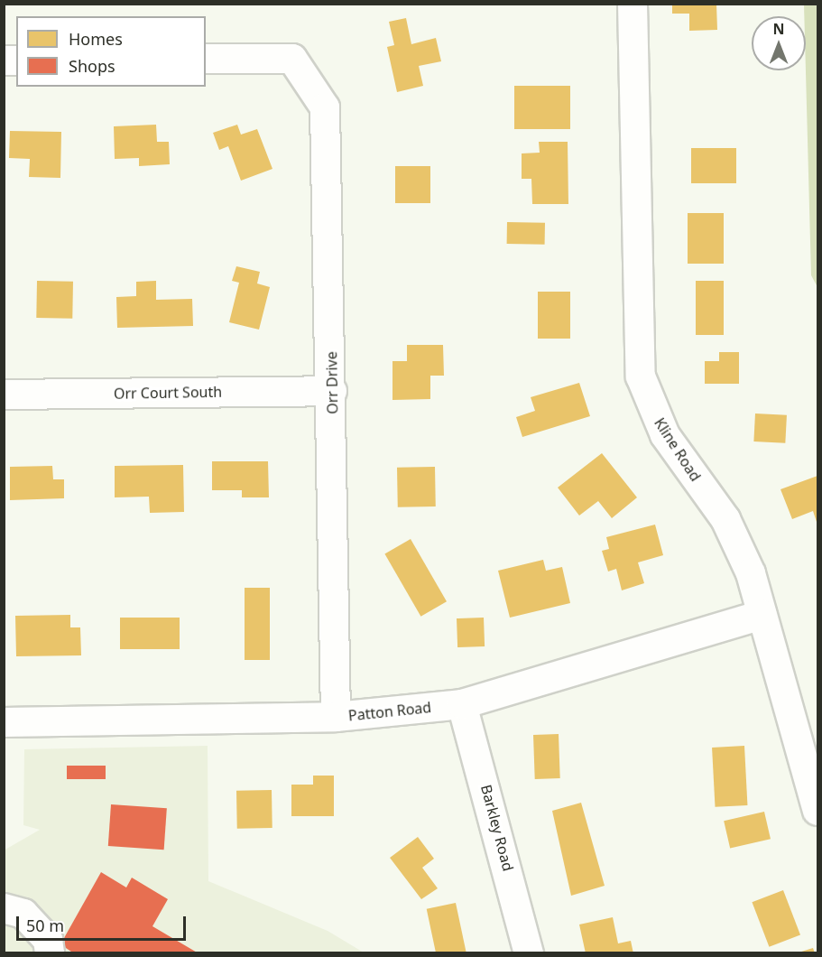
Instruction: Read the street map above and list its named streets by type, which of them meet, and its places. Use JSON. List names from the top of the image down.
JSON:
{
  "streets": {
    "street": [
      "Orr Drive",
      "Orr Court South",
      "Kline Road",
      "Patton Road",
      "Barkley Road"
    ]
  },
  "crossings": [
    ["Orr Drive", "Orr Court South"],
    ["Orr Drive", "Patton Road"],
    ["Kline Road", "Patton Road"],
    ["Patton Road", "Barkley Road"]
  ],
  "legend": ["Homes", "Shops"],
  "scale_bar": "50 m",
  "north": "top"
}
